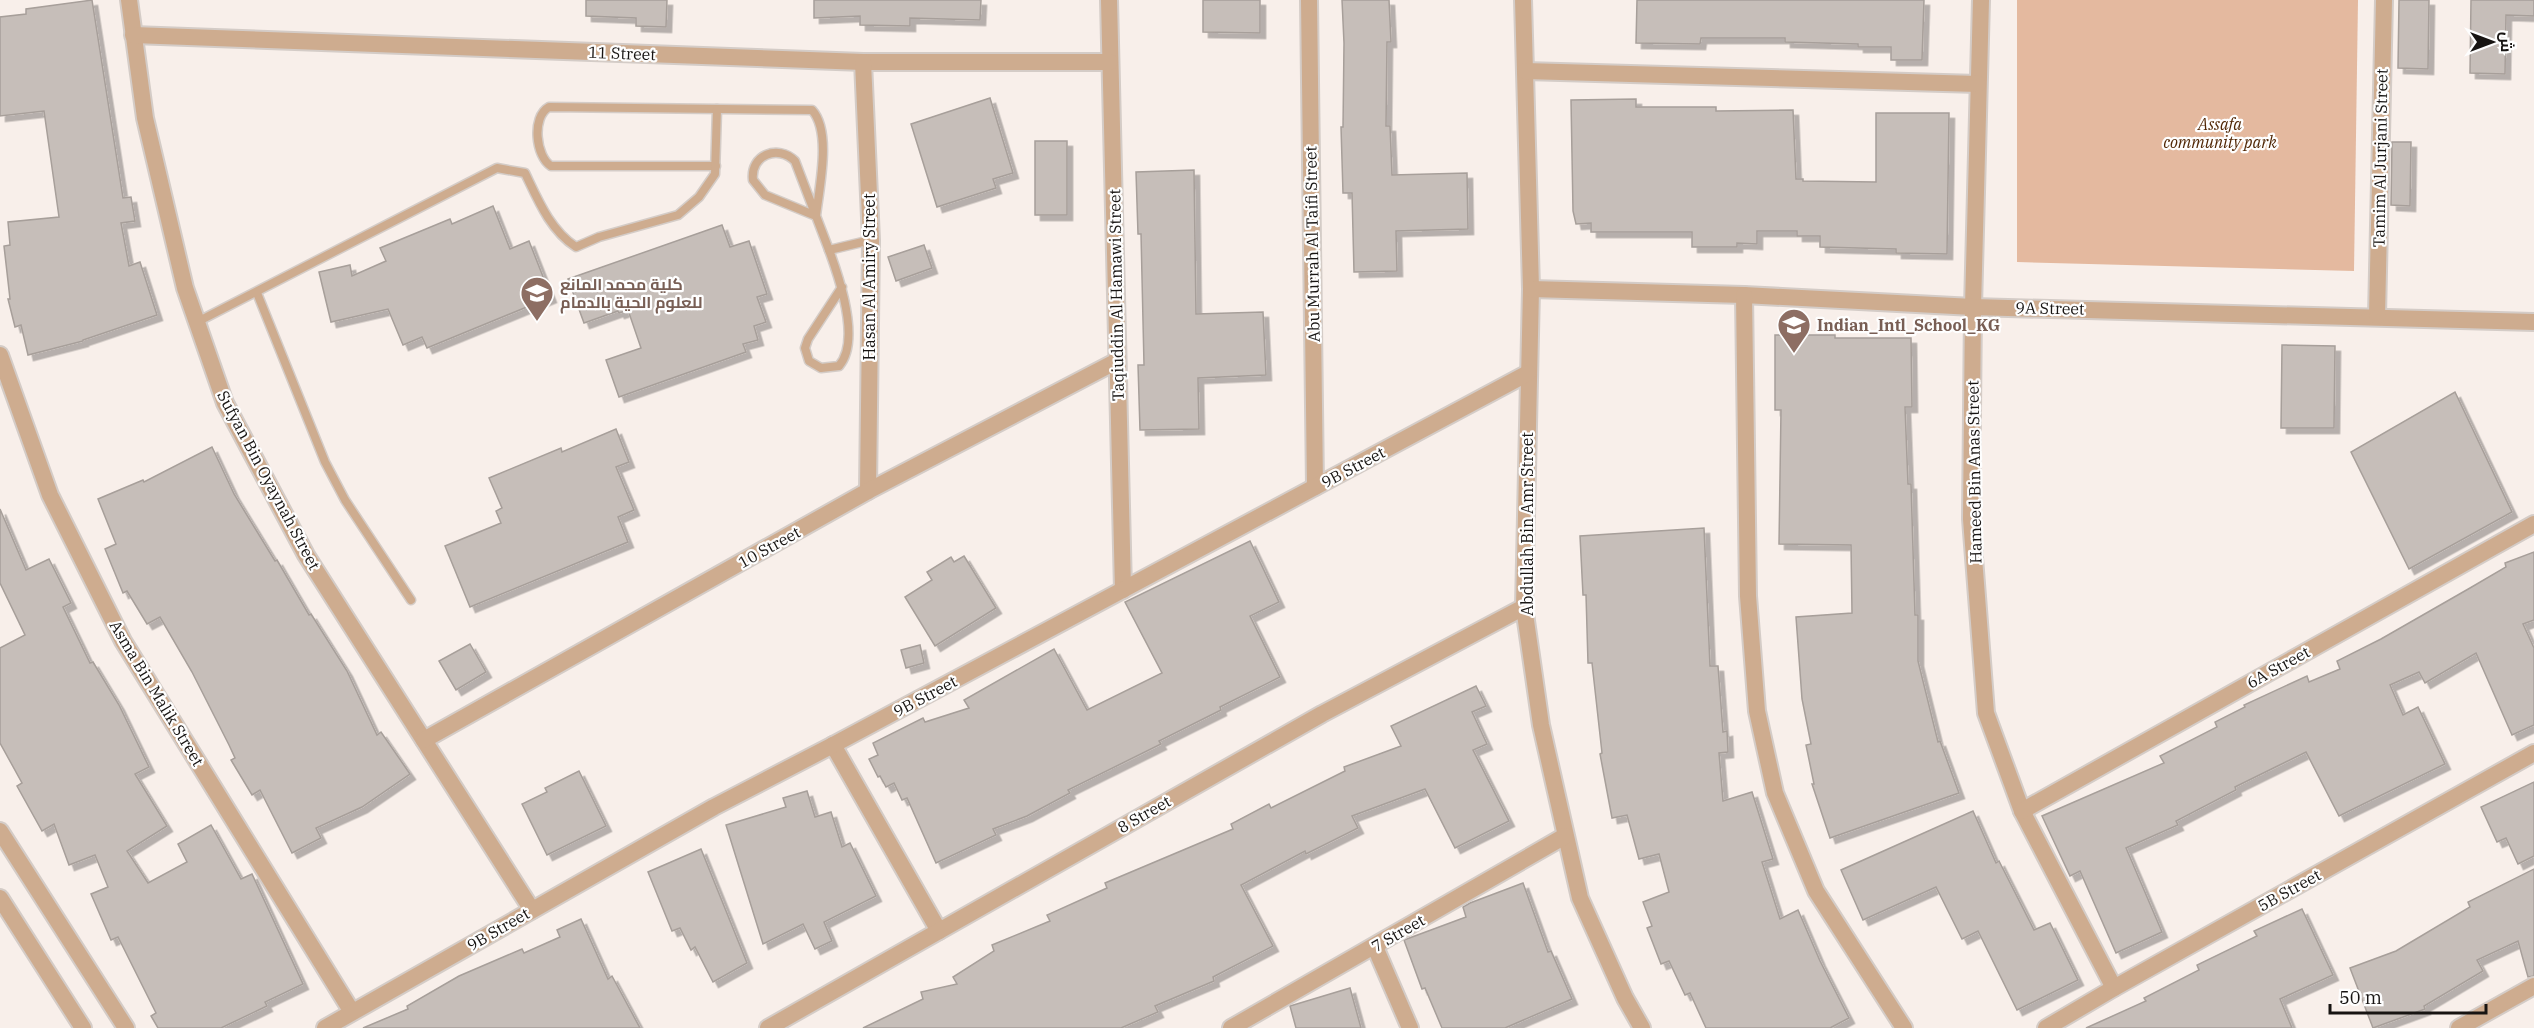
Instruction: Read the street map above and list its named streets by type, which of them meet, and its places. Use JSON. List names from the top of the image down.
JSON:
{
  "streets": {
    "street": [
      "11 Street",
      "Tamim Al Jurjani Street",
      "Abu Murrah Al Taifi Street",
      "Hasan Al Amiry Street",
      "Taqiuddin Al Hamawi Street",
      "9A Street",
      "9B Street",
      "Hameed Bin Anas Street",
      "Sufyan Bin Oyaynah Street",
      "Abdullah Bin Amr Street",
      "10 Street",
      "6A Street",
      "Asma Bin Malik Street",
      "8 Street",
      "5B Street",
      "7 Street"
    ]
  },
  "crossings": [
    ["11 Street", "Hasan Al Amiry Street"],
    ["11 Street", "Taqiuddin Al Hamawi Street"],
    ["11 Street", "Sufyan Bin Oyaynah Street"],
    ["Tamim Al Jurjani Street", "9A Street"],
    ["Abu Murrah Al Taifi Street", "9B Street"],
    ["Hasan Al Amiry Street", "10 Street"],
    ["Taqiuddin Al Hamawi Street", "9B Street"],
    ["Taqiuddin Al Hamawi Street", "10 Street"],
    ["9A Street", "Hameed Bin Anas Street"],
    ["9A Street", "Abdullah Bin Amr Street"],
    ["9B Street", "Sufyan Bin Oyaynah Street"],
    ["9B Street", "Abdullah Bin Amr Street"],
    ["9B Street", "Asma Bin Malik Street"],
    ["Hameed Bin Anas Street", "6A Street"],
    ["Hameed Bin Anas Street", "5B Street"],
    ["Sufyan Bin Oyaynah Street", "10 Street"],
    ["Abdullah Bin Amr Street", "8 Street"],
    ["Abdullah Bin Amr Street", "7 Street"]
  ],
  "parks": ["Assafa community park"],
  "places": {
    "school or university": ["كلية محمد المانع للعلوم الحية بالدمام", "Indian_Intl_School_KG"]
  },
  "scale_bar": "50 m",
  "north": "right"
}
